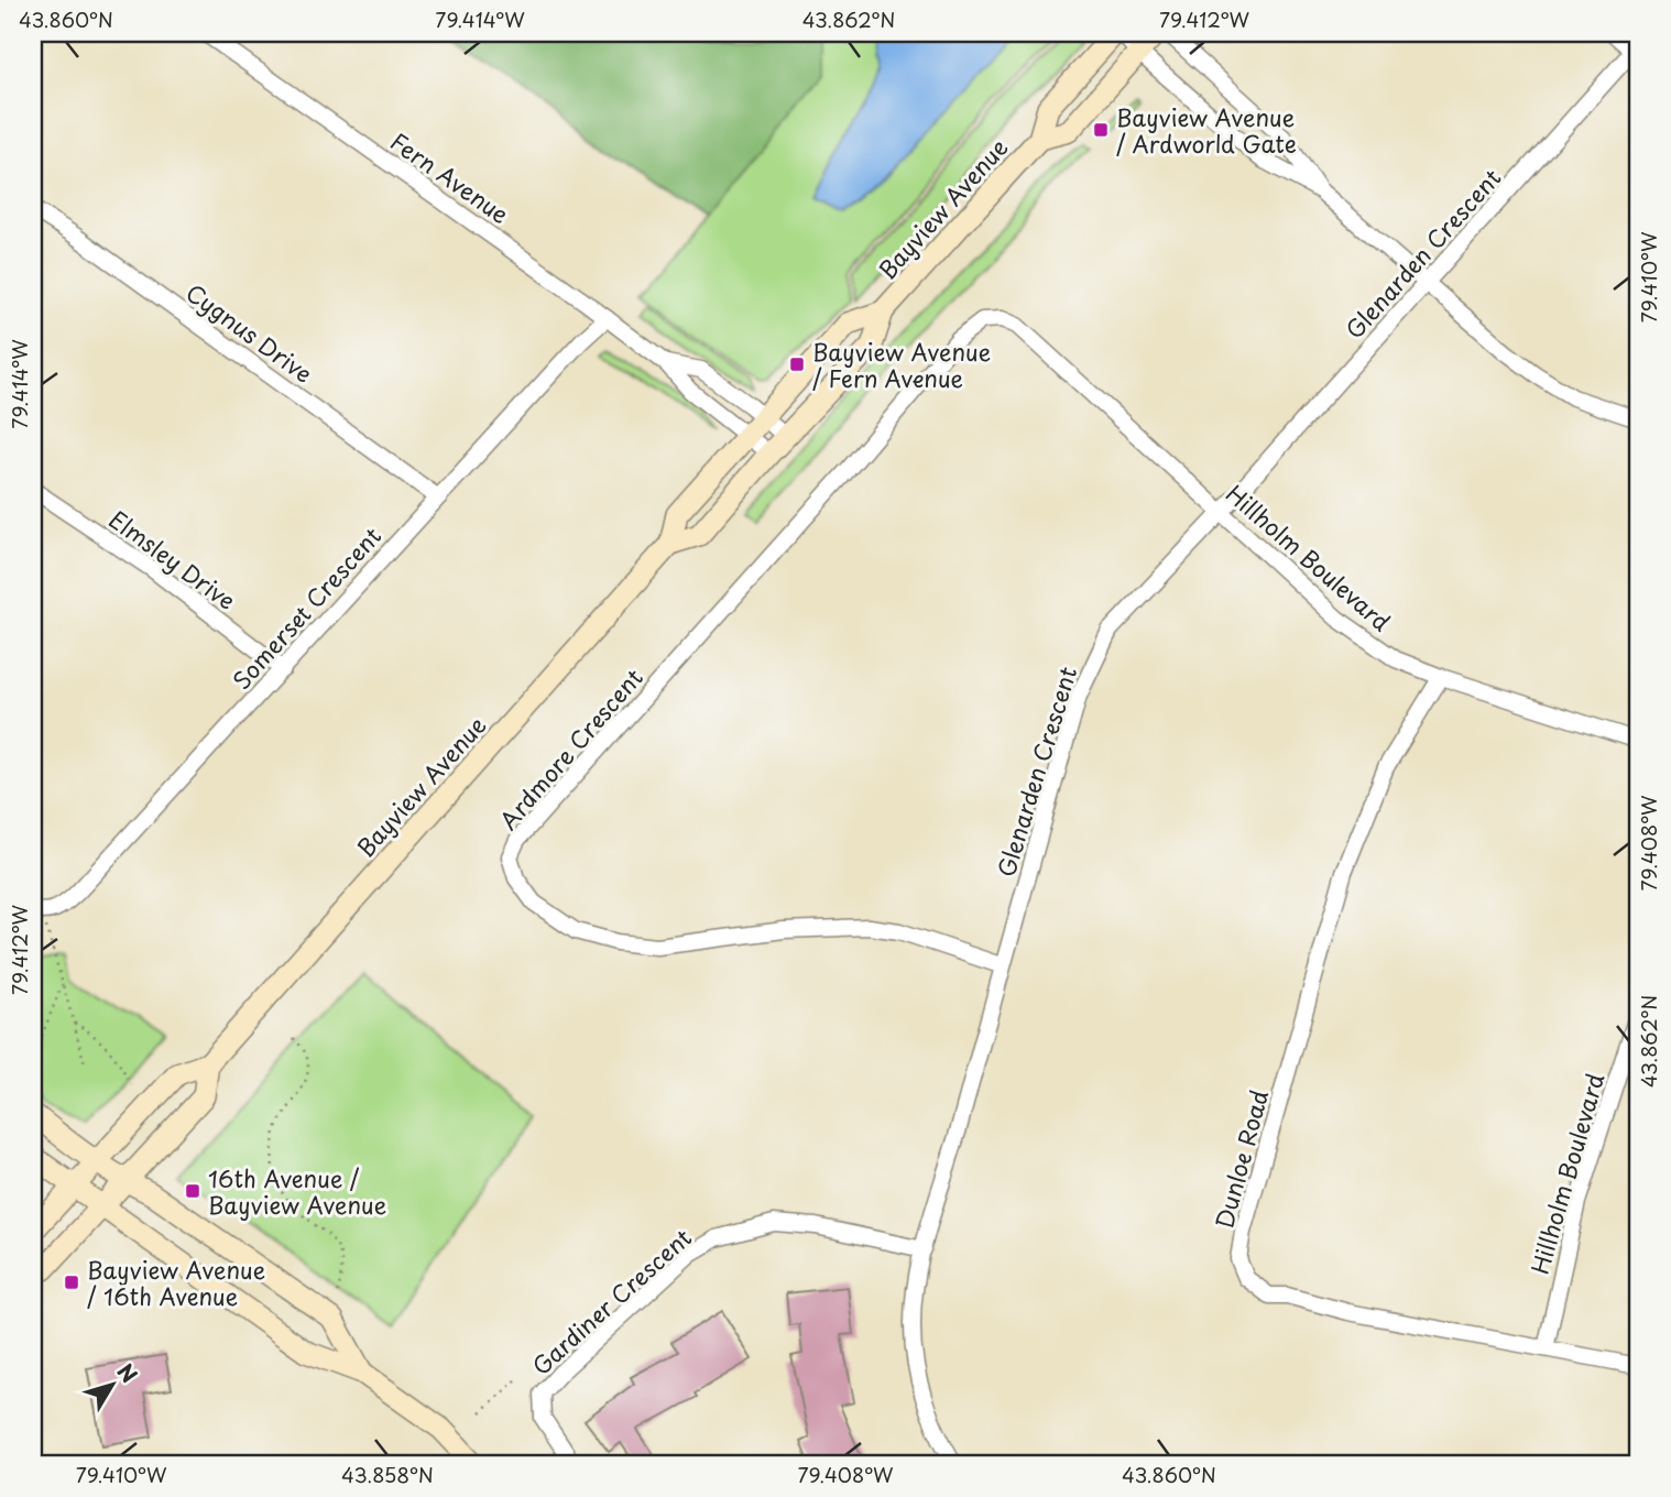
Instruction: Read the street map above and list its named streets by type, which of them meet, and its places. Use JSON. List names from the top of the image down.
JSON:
{
  "streets": {
    "main road": ["Bayview Avenue"],
    "street": [
      "Fern Avenue",
      "Glenarden Crescent",
      "Cygnus Drive",
      "Hillholm Boulevard",
      "Elmsley Drive",
      "Somerset Crescent",
      "Ardmore Crescent",
      "Dunloe Road",
      "Gardiner Crescent"
    ]
  },
  "crossings": [
    ["Fern Avenue", "Bayview Avenue"],
    ["Fern Avenue", "Somerset Crescent"],
    ["Glenarden Crescent", "Hillholm Boulevard"],
    ["Glenarden Crescent", "Ardmore Crescent"],
    ["Glenarden Crescent", "Gardiner Crescent"],
    ["Cygnus Drive", "Somerset Crescent"],
    ["Hillholm Boulevard", "Ardmore Crescent"],
    ["Hillholm Boulevard", "Dunloe Road"],
    ["Elmsley Drive", "Somerset Crescent"]
  ],
  "places": {
    "transit": [
      "Bayview Avenue / Ardworld Gate",
      "Bayview Avenue / Fern Avenue",
      "16th Avenue / Bayview Avenue",
      "Bayview Avenue / 16th Avenue"
    ]
  },
  "north": "top right",
  "coordinates": [
    "43.860°N",
    "79.414°W",
    "43.862°N",
    "79.412°W",
    "79.410°W",
    "79.408°W",
    "43.858°N"
  ]
}
